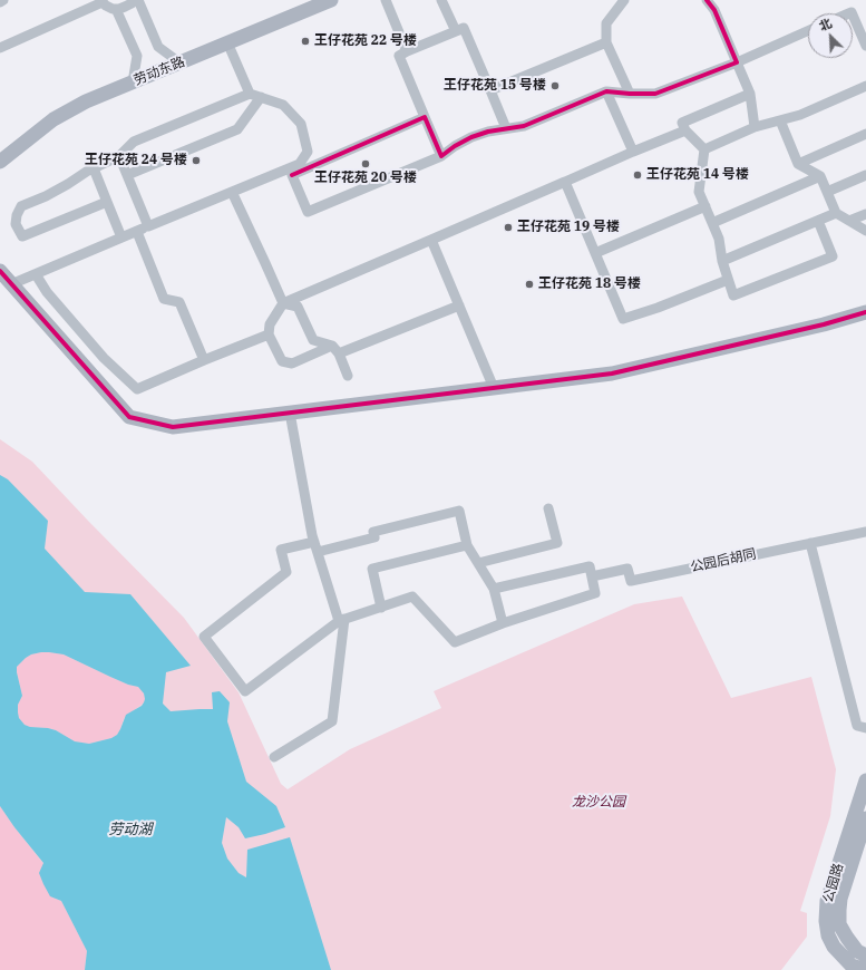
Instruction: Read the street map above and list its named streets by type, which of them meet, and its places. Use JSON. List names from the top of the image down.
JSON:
{
  "streets": {
    "street": ["劳动东路", "公园后胡同", "公园路"]
  },
  "water": ["劳动湖"],
  "parks": ["龙沙公园"],
  "places": [
    "王仔花苑 22 号楼",
    "王仔花苑 15 号楼",
    "王仔花苑 24 号楼",
    "王仔花苑 20 号楼",
    "王仔花苑 14 号楼",
    "王仔花苑 19 号楼",
    "王仔花苑 18 号楼"
  ],
  "north": "top left"
}
